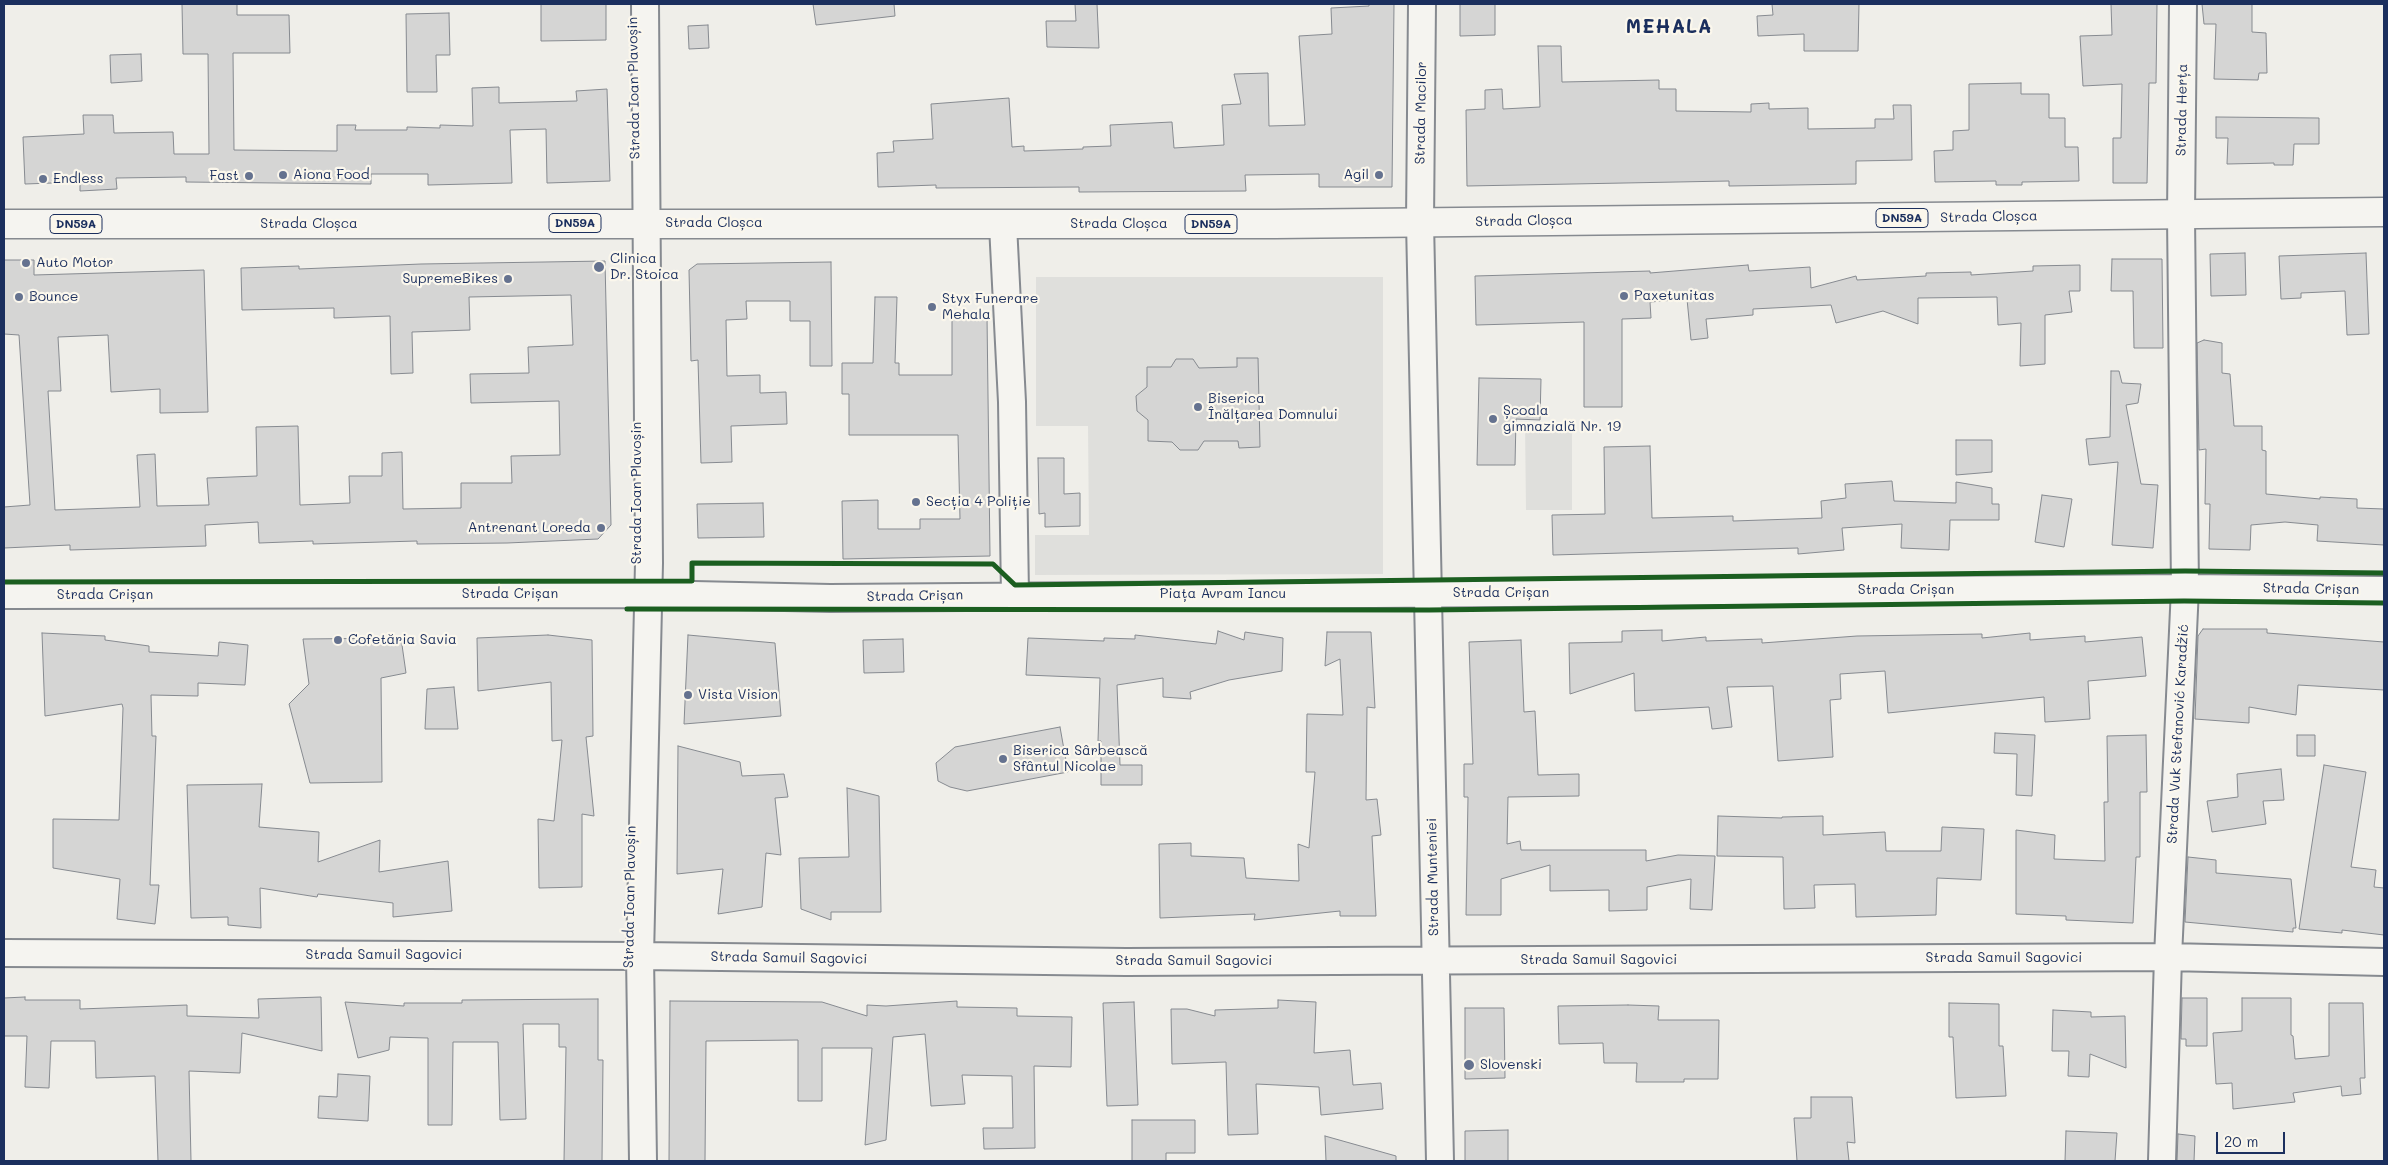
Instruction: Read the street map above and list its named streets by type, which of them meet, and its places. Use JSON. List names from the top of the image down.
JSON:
{
  "streets": {
    "main road": ["Strada Cloșca", "DN59A"],
    "street": [
      "Strada Ioan Plavoșin",
      "Strada Herța",
      "Strada Macilor",
      "Strada Crișan",
      "Piața Avram Iancu",
      "Strada Vuk Stefanović Karadžić",
      "Strada Munteniei",
      "Strada Samuil Sagovici"
    ]
  },
  "crossings": [
    ["Strada Ioan Plavoșin", "Strada Cloșca"],
    ["Strada Ioan Plavoșin", "Strada Crișan"],
    ["Strada Ioan Plavoșin", "Strada Samuil Sagovici"],
    ["Strada Herța", "Strada Cloșca"],
    ["Strada Herța", "Strada Vuk Stefanović Karadžić"],
    ["Strada Macilor", "Strada Cloșca"],
    ["Strada Cloșca", "Strada Vuk Stefanović Karadžić"],
    ["Strada Crișan", "Piața Avram Iancu"],
    ["Strada Crișan", "Strada Vuk Stefanović Karadžić"],
    ["Strada Crișan", "Strada Munteniei"],
    ["Piața Avram Iancu", "Strada Munteniei"],
    ["Strada Vuk Stefanović Karadžić", "Strada Samuil Sagovici"],
    ["Strada Munteniei", "Strada Samuil Sagovici"]
  ],
  "districts": ["MEHALA"],
  "places": [
    "Aiona Food",
    "Agil",
    "Fast",
    "Endless",
    "Auto Motor",
    "Clinica Dr. Stoica",
    "SupremeBikes",
    "Paxetunitas",
    "Bounce",
    "Styx Funerare Mehala",
    "Biserica Înălțarea Domnului",
    "Școala gimnazială Nr. 19",
    "Secția 4 Poliție",
    "Antrenant Loreda",
    "Cofetăria Savia",
    "Vista Vision",
    "Biserica Sârbească Sfântul Nicolae",
    "Slovenski"
  ],
  "scale_bar": "20 m"
}
